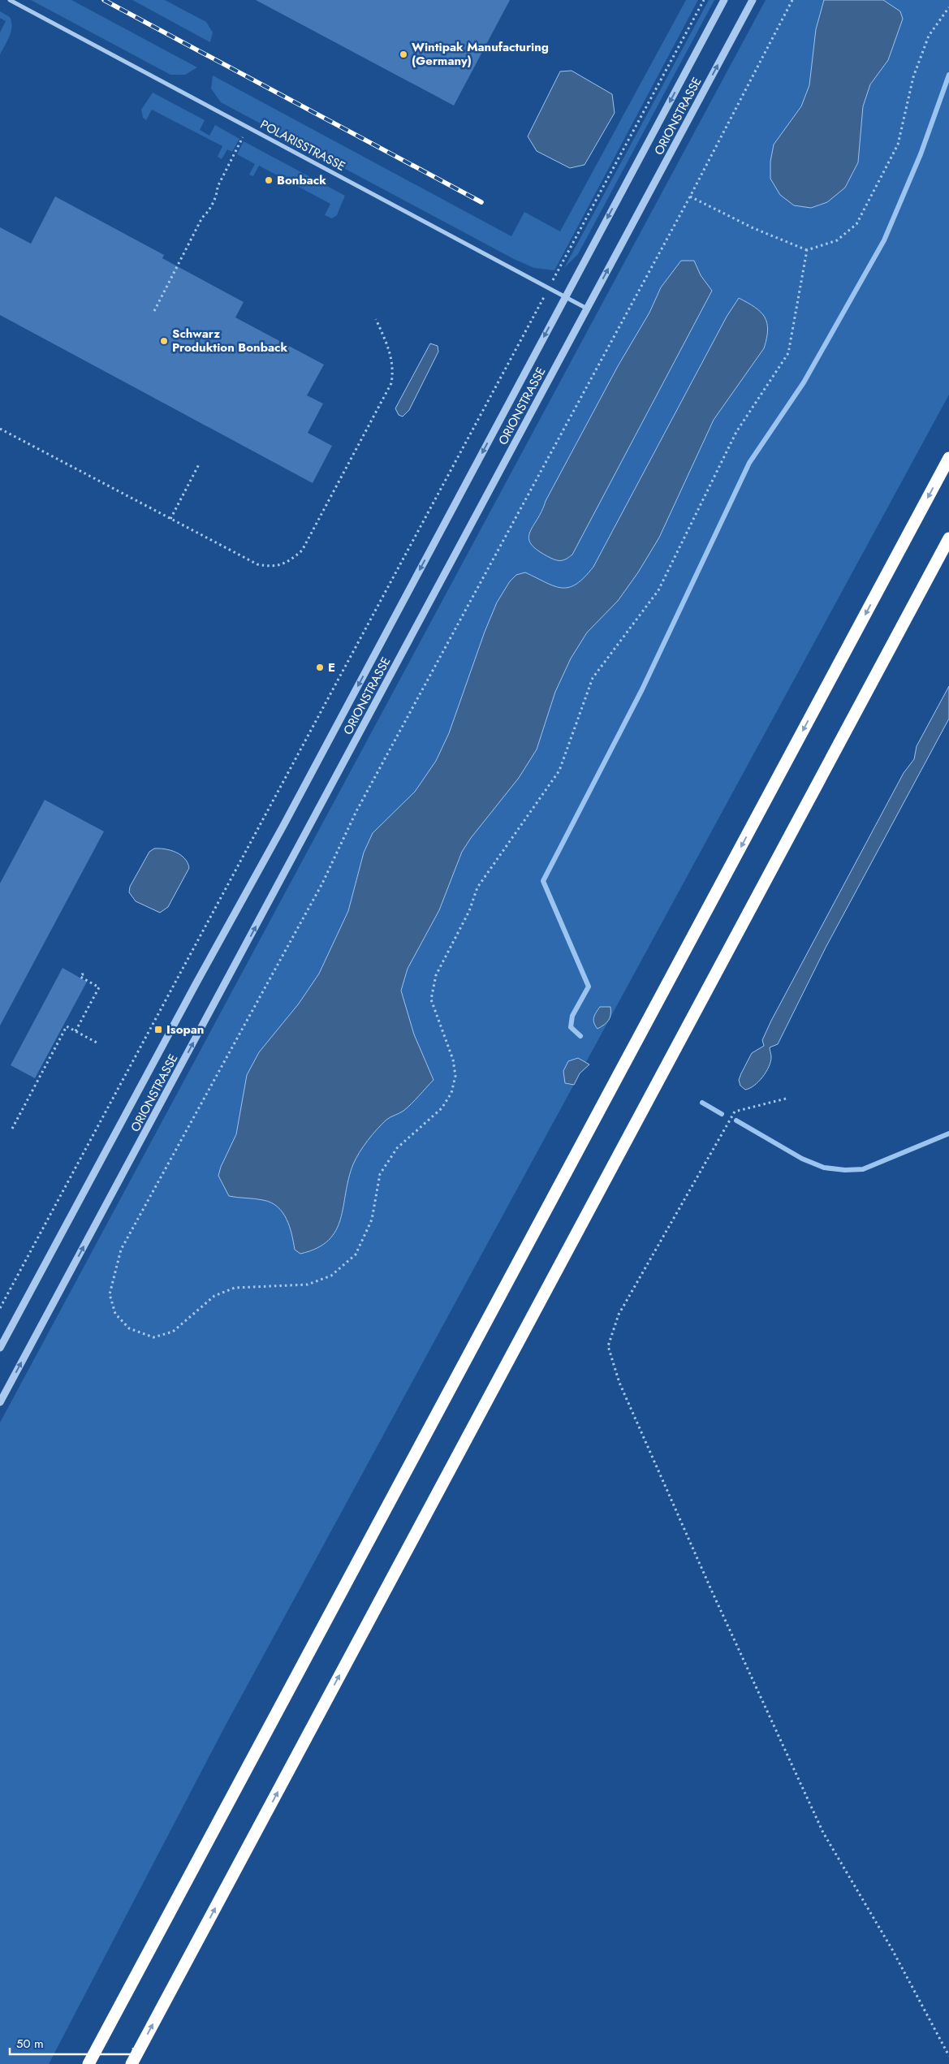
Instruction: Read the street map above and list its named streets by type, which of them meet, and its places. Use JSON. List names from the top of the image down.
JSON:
{
  "streets": {
    "street": ["ORIONSTRASSE", "POLARISSTRASSE"]
  },
  "crossings": [
    ["ORIONSTRASSE", "POLARISSTRASSE"]
  ],
  "places": {
    "other": [
      "Wintipak Manufacturing (Germany)",
      "Bonback",
      "Schwarz Produktion Bonback",
      "E"
    ],
    "transit": ["Isopan"]
  },
  "scale_bar": "50 m"
}
